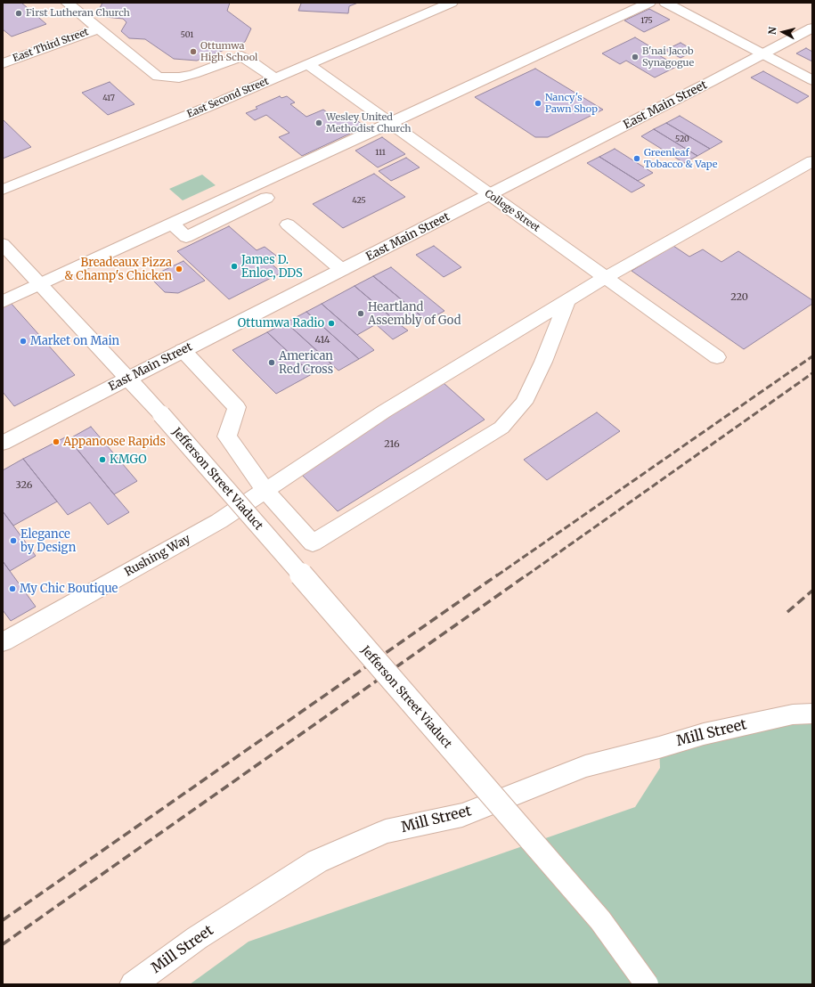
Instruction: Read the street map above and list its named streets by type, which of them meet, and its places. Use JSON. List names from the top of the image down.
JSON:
{
  "streets": {
    "street": [
      "East Third Street",
      "East Second Street",
      "East Main Street",
      "College Street",
      "Jefferson Street Viaduct",
      "Rushing Way",
      "Mill Street"
    ]
  },
  "crossings": [
    ["East Second Street", "College Street"],
    ["East Main Street", "College Street"],
    ["East Main Street", "Jefferson Street Viaduct"],
    ["College Street", "Rushing Way"]
  ],
  "places": [
    "First Lutheran Church",
    "Ottumwa High School",
    "B'nai Jacob Synagogue",
    "Nancy's Pawn Shop",
    "Wesley United Methodist Church",
    "Greenleaf Tobacco & Vape",
    "James D. Enloe, DDS",
    "Breadeaux Pizza & Champ's Chicken",
    "Heartland Assembly of God",
    "Ottumwa Radio",
    "Market on Main",
    "American Red Cross",
    "Appanoose Rapids",
    "KMGO",
    "Elegance by Design",
    "My Chic Boutique"
  ],
  "house_numbers": [
    "175",
    "501",
    "417",
    "520",
    "111",
    "425",
    "220",
    "414",
    "216",
    "326"
  ],
  "north": "left"
}
